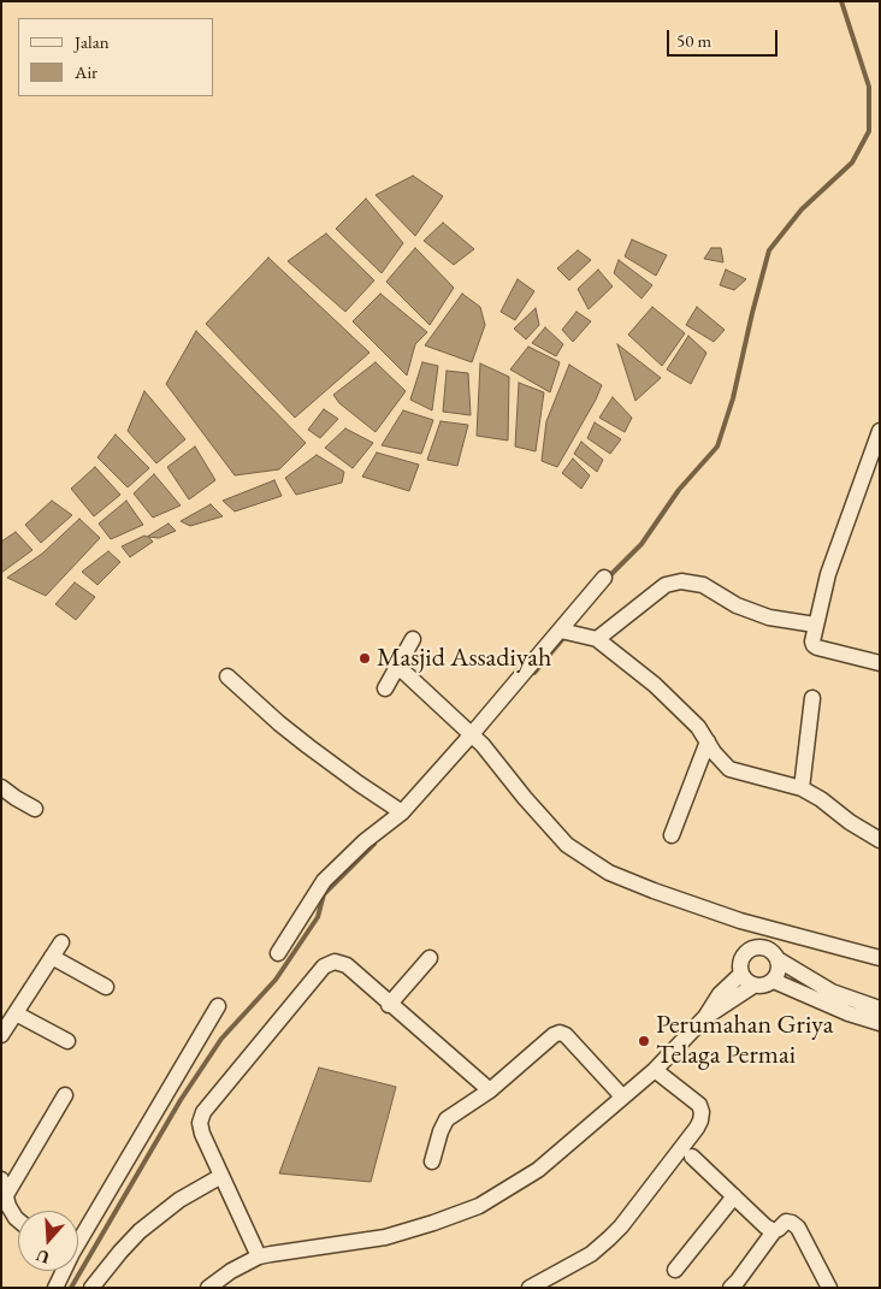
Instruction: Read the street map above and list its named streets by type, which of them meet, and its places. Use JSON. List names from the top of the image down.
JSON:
{
  "places": ["Masjid Assadiyah", "Perumahan Griya Telaga Permai"],
  "legend": ["Jalan", "Air"],
  "scale_bar": "50 m",
  "north": "bottom"
}
